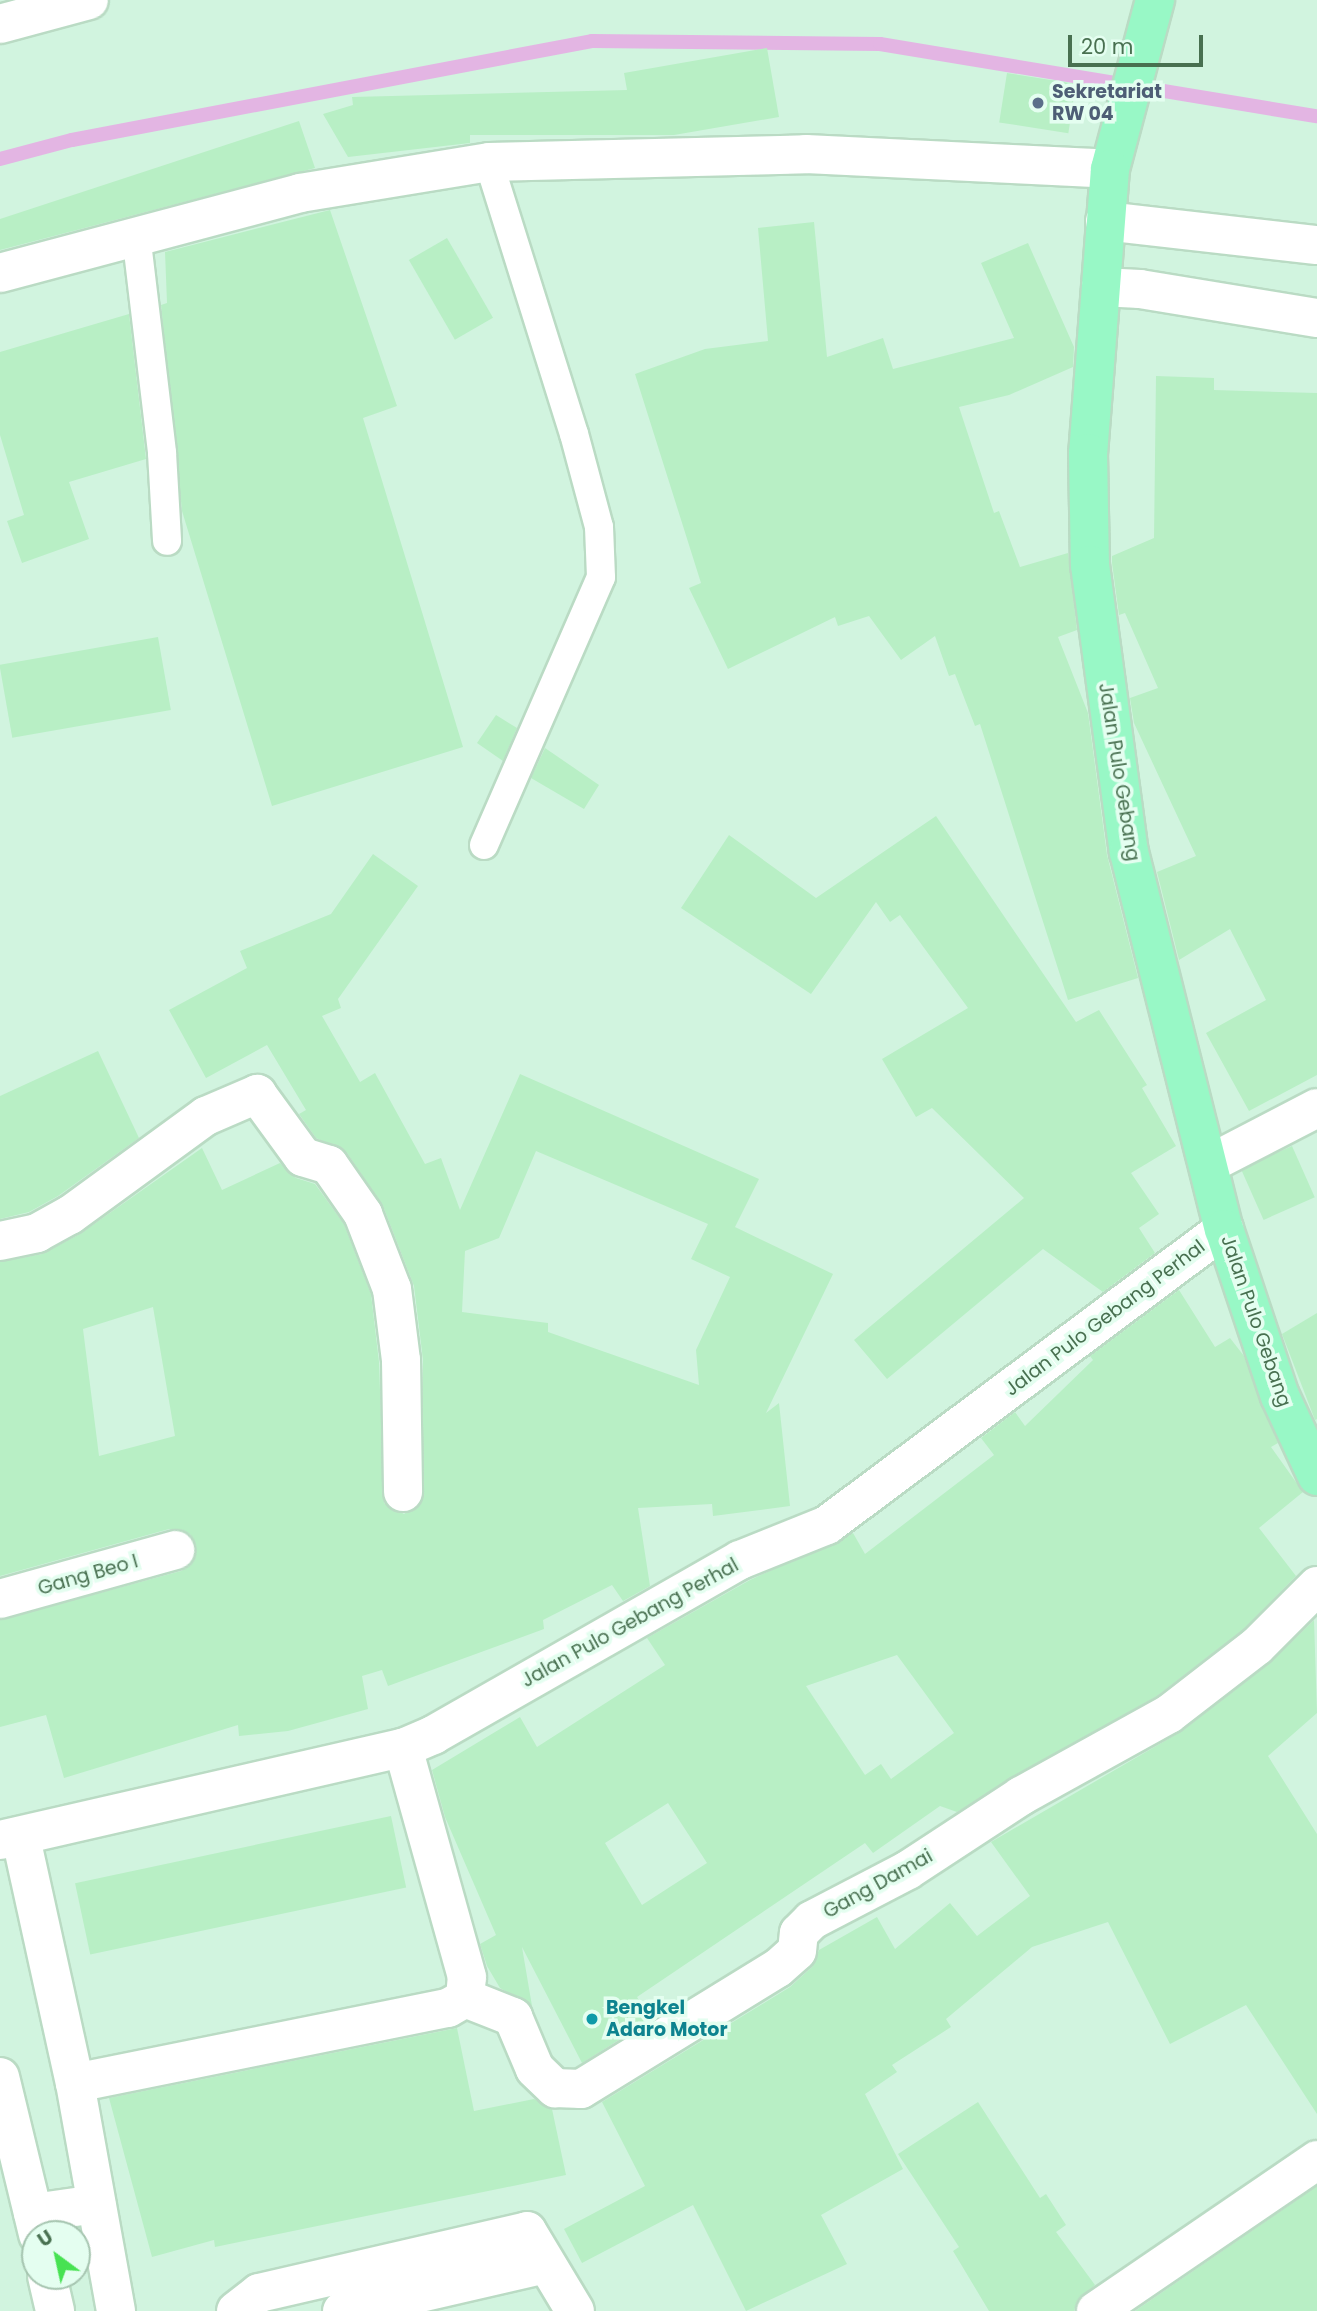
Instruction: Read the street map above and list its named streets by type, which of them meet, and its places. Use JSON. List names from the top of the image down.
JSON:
{
  "streets": {
    "main road": ["Jalan Pulo Gebang"],
    "street": ["Jalan Pulo Gebang Perhal", "Gang Beo I", "Gang Damai"]
  },
  "crossings": [
    ["Jalan Pulo Gebang", "Jalan Pulo Gebang Perhal"]
  ],
  "places": ["Sekretariat RW 04", "Bengkel Adaro Motor"],
  "scale_bar": "20 m",
  "north": "top left"
}
